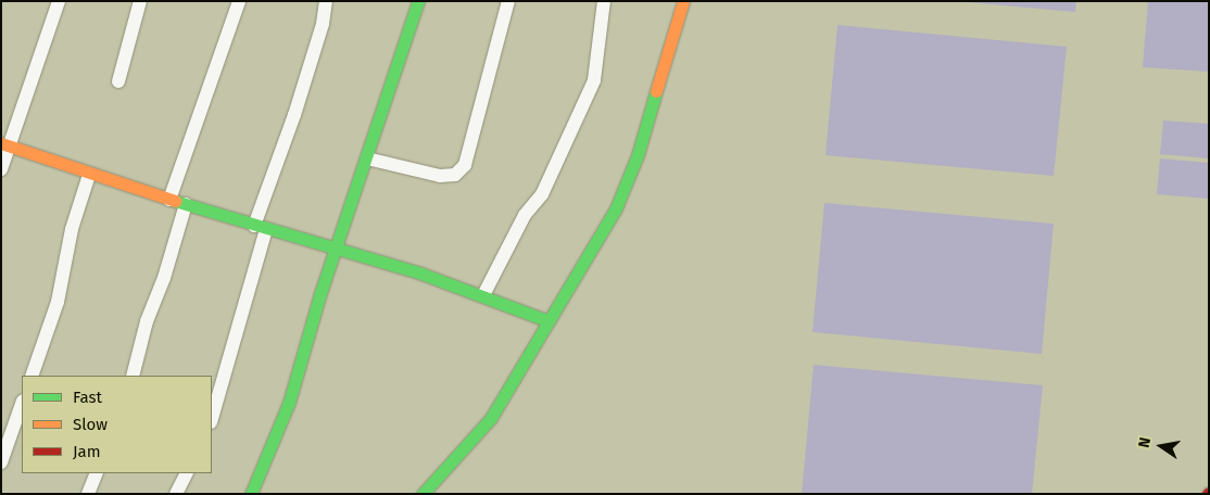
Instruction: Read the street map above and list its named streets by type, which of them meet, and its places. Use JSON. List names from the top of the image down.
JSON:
{
  "legend": ["Fast", "Slow", "Jam"],
  "north": "left"
}
